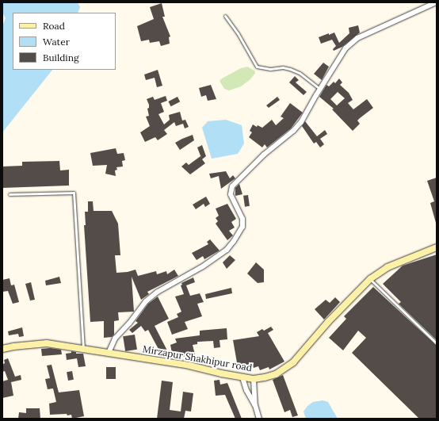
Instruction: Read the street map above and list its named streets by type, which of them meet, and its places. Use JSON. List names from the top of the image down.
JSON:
{
  "streets": {
    "main road": ["Mirzapur Shakhipur road"]
  },
  "legend": ["Road", "Water", "Building"]
}
